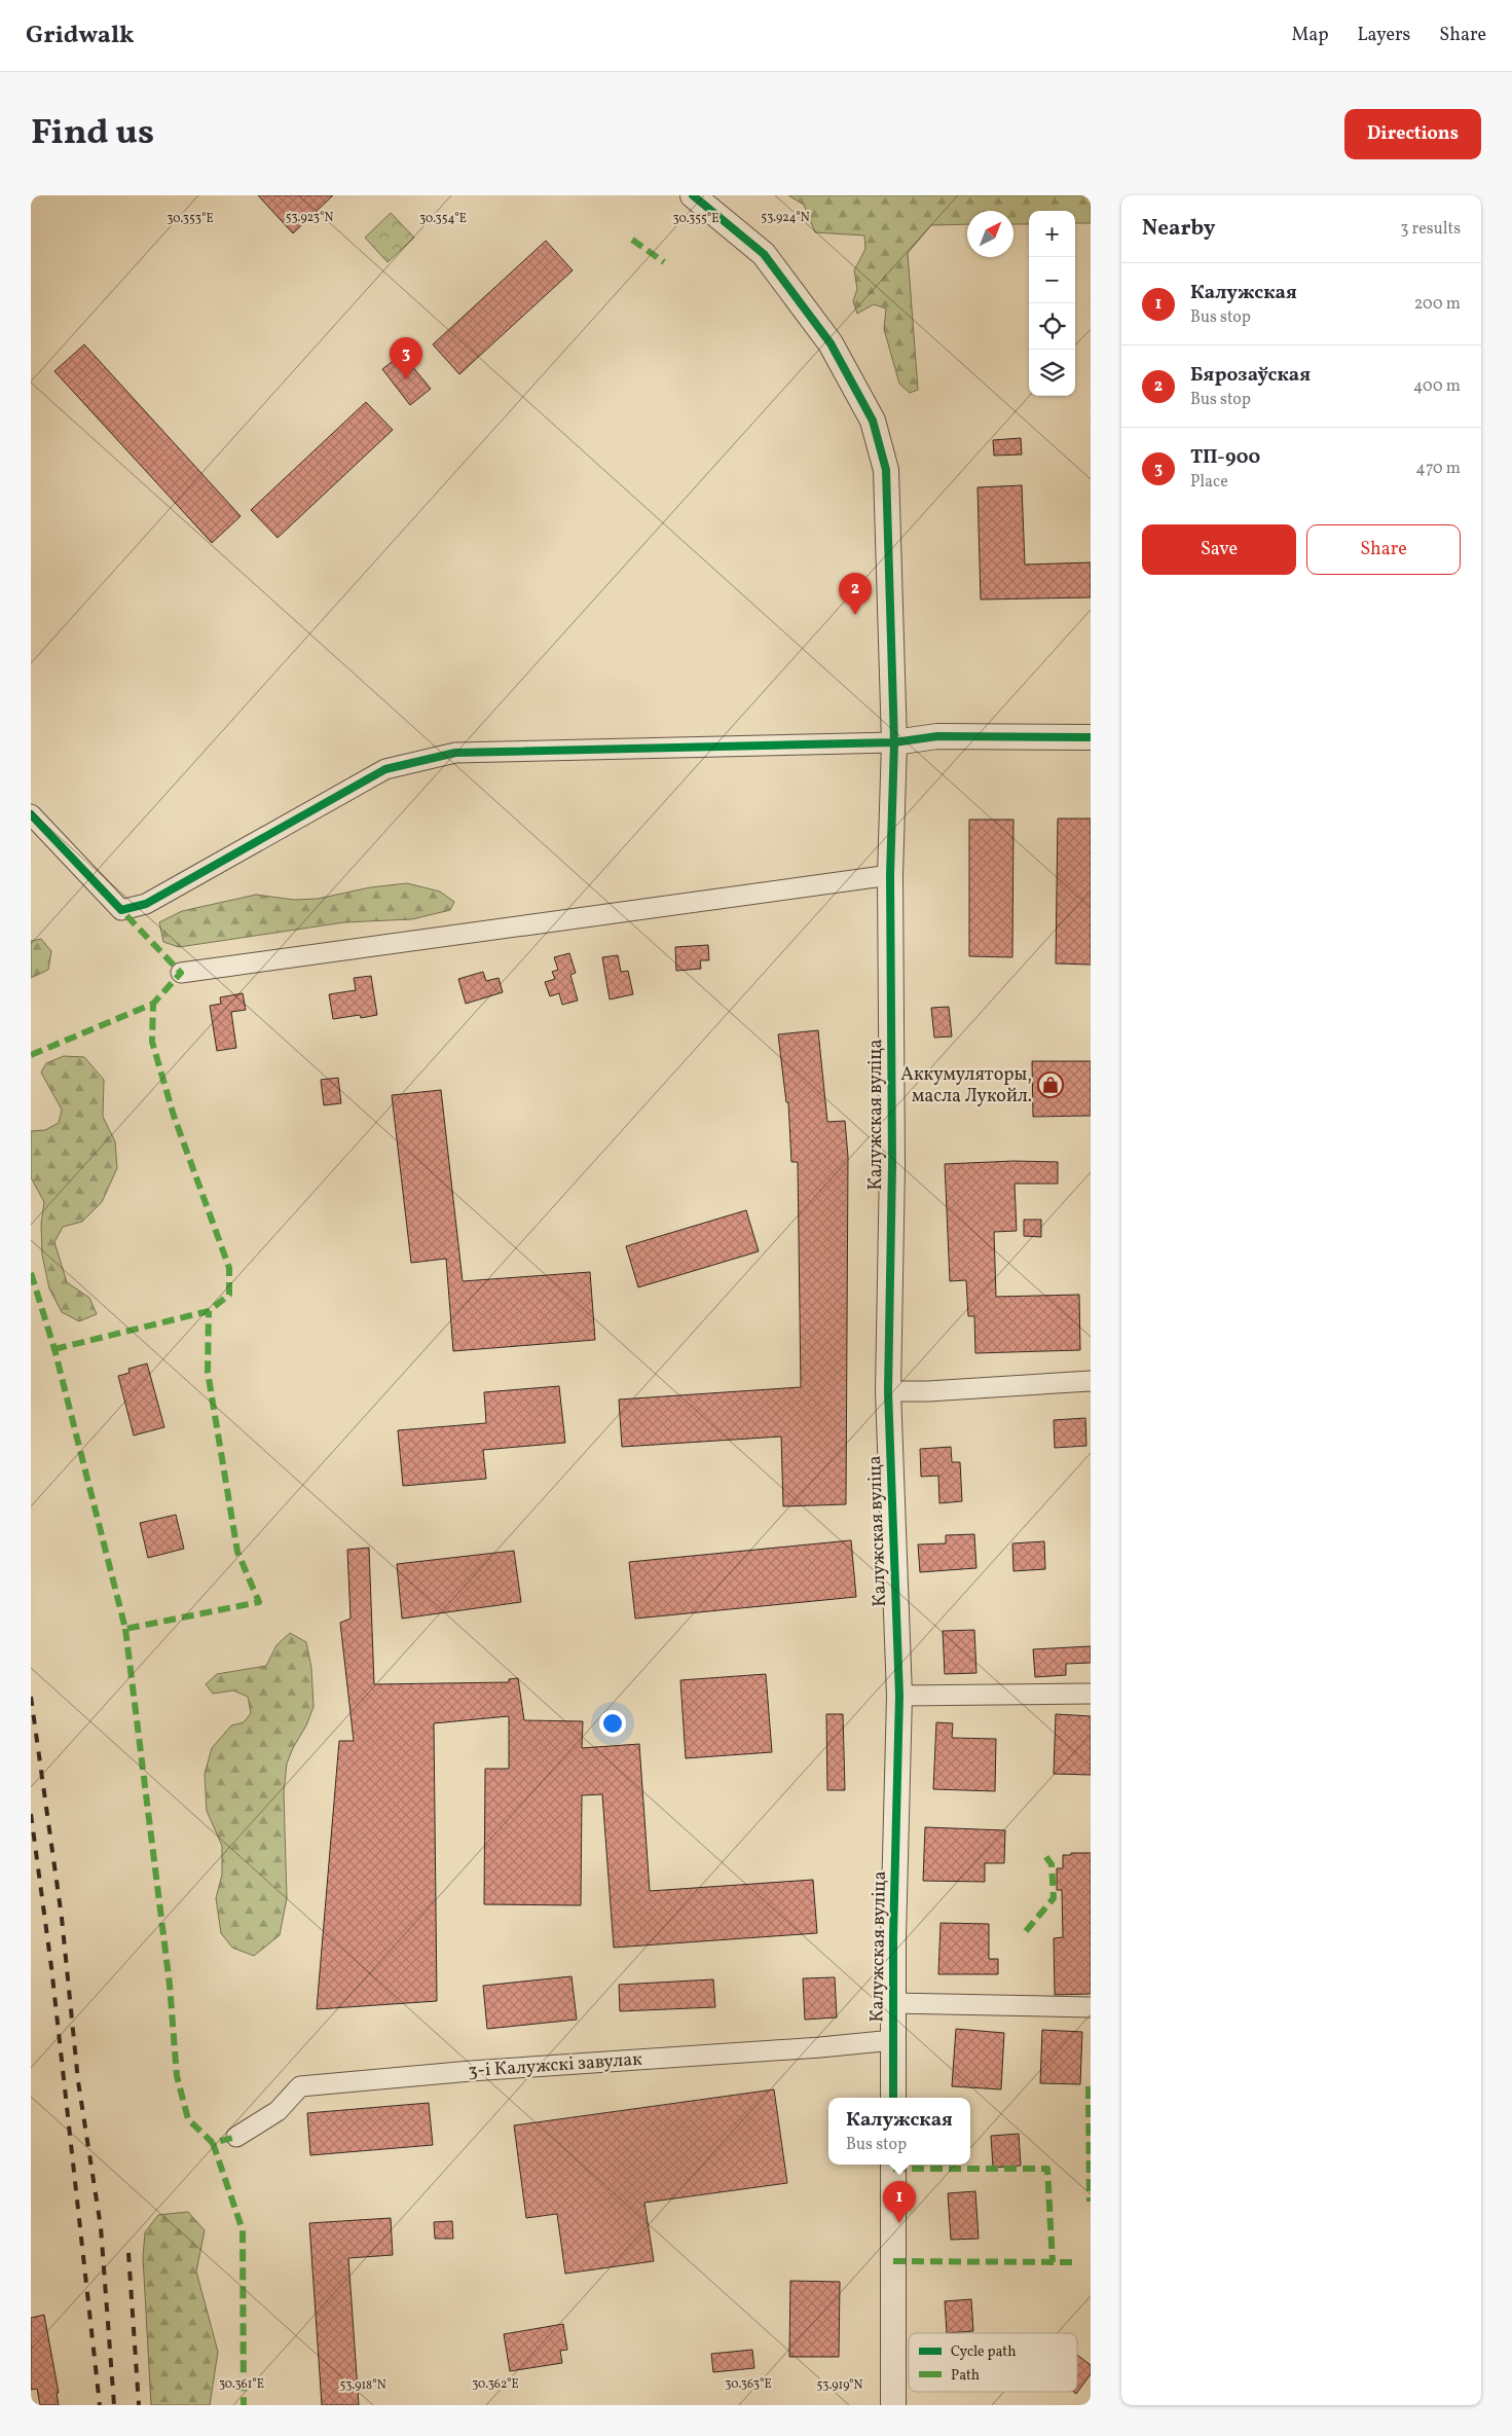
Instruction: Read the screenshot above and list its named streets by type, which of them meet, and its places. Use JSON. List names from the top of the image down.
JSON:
{
  "streets": {
    "street": ["Калужская вуліца", "3-і Калужскі завулак"]
  },
  "crossings": [
    ["Калужская вуліца", "3-і Калужскі завулак"]
  ],
  "places": {
    "shop": ["Аккумуляторы, масла Лукойл."]
  },
  "legend": ["Cycle path", "Path"],
  "north": "top right",
  "page": {
    "header": "Gridwalk",
    "nav": ["Map", "Layers", "Share"],
    "title": "Find us",
    "buttons": [
      "Directions",
      ["Save", "Share"]
    ],
    "heading": ["Nearby", "3 results"],
    "map_buttons": ["+", "−"],
    "list": [
      {
        "mark": "1",
        "name": "Калужская",
        "note": "Bus stop",
        "value": "200 m"
      },
      {
        "mark": "2",
        "name": "Бярозаўская",
        "note": "Bus stop",
        "value": "400 m"
      },
      {
        "mark": "3",
        "name": "ТП-900",
        "note": "Place",
        "value": "470 m"
      }
    ],
    "pins": ["3", "2", "1"],
    "popup": ["Калужская", "Bus stop"]
  },
  "coordinates": [
    "53.923°N",
    "53.924°N",
    "30.354°E",
    "30.355°E",
    "30.353°E",
    "30.361°E",
    "30.362°E",
    "30.363°E",
    "53.918°N",
    "53.919°N"
  ]
}
